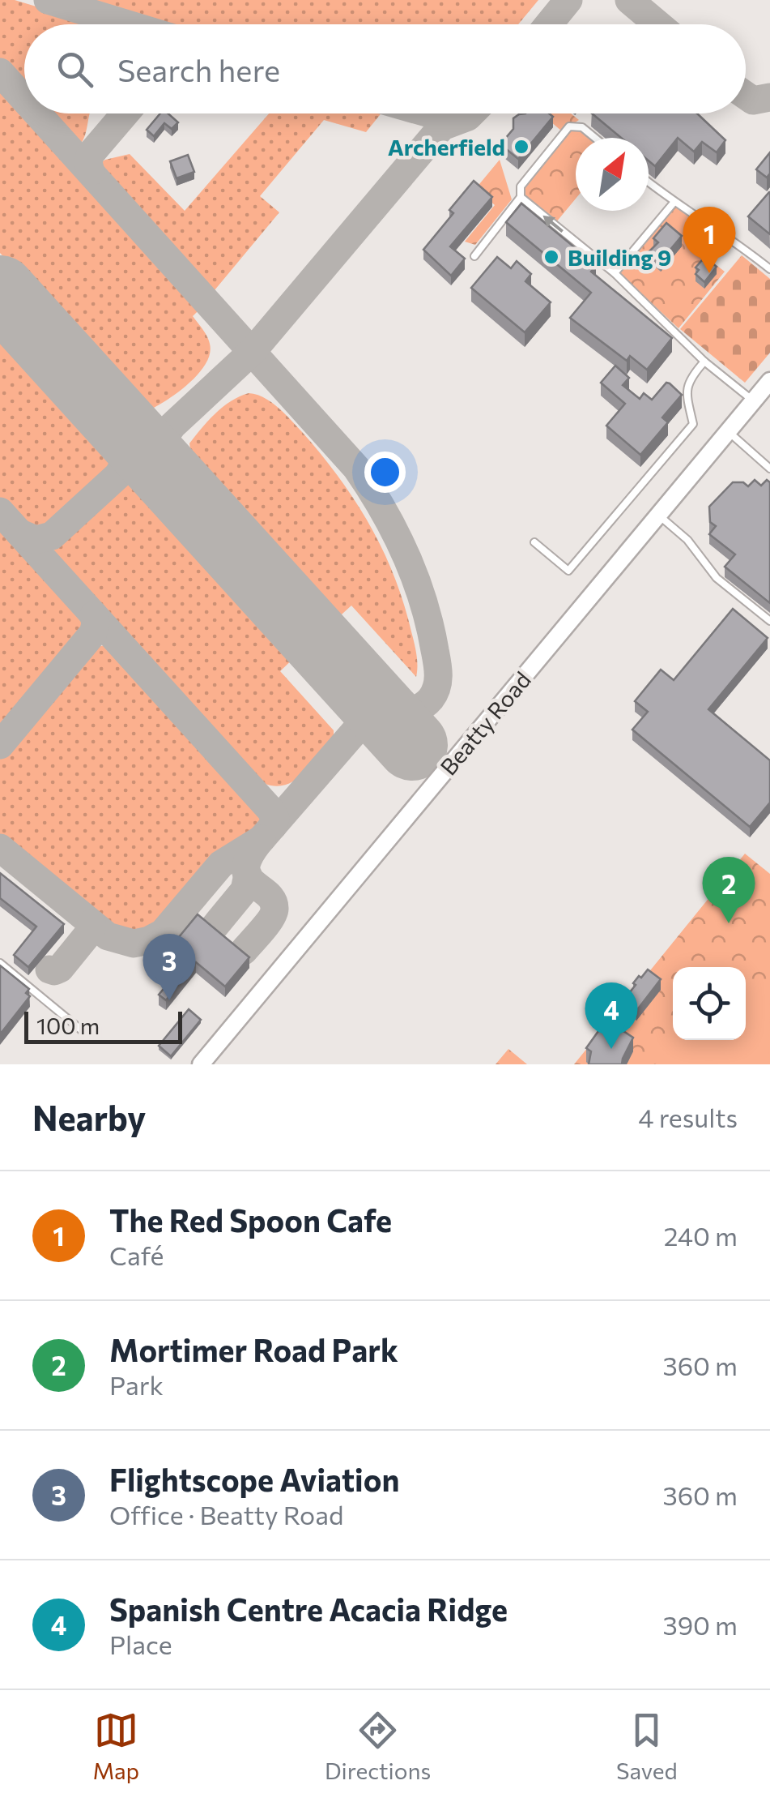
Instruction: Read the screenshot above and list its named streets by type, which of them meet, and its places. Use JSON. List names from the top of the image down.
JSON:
{
  "streets": {
    "main road": ["Beatty Road"]
  },
  "places": ["Archerfield", "Building 9"],
  "scale_bar": "100 m",
  "north": "top right",
  "page": {
    "search": "Search here",
    "pins": [
      "1",
      "2",
      "3",
      "4"
    ],
    "scale": "100 m",
    "heading": ["Nearby", "4 results"],
    "list": [
      {
        "mark": "1",
        "name": "The Red Spoon Cafe",
        "note": "Café",
        "value": "240 m"
      },
      {
        "mark": "2",
        "name": "Mortimer Road Park",
        "note": "Park",
        "value": "360 m"
      },
      {
        "mark": "3",
        "name": "Flightscope Aviation",
        "note": "Office · Beatty Road",
        "value": "360 m"
      },
      {
        "mark": "4",
        "name": "Spanish Centre Acacia Ridge",
        "note": "Place",
        "value": "390 m"
      }
    ],
    "nav": ["Map", "Directions", "Saved"]
  }
}
